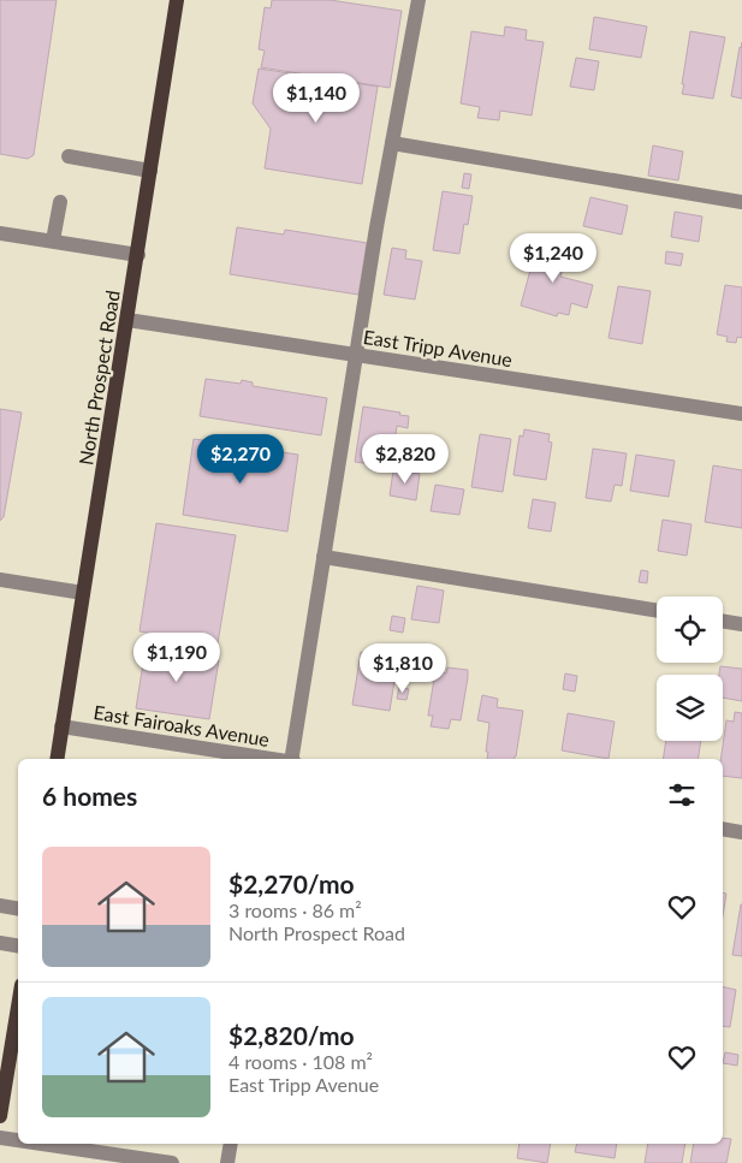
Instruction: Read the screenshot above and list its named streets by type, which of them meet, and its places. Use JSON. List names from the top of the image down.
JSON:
{
  "streets": {
    "main road": ["North Prospect Road"],
    "street": ["East Tripp Avenue", "East Fairoaks Avenue"]
  },
  "crossings": [
    ["East Tripp Avenue", "North Prospect Road"],
    ["North Prospect Road", "East Fairoaks Avenue"]
  ],
  "page": {
    "price": [
      "$1,140",
      "$1,240",
      "$2,270",
      "$2,820",
      "$1,190",
      "$1,810"
    ],
    "heading": "6 homes",
    "list": [
      {
        "name": "$2,270/mo",
        "note": "3 rooms · 86 m² · North Prospect Road"
      },
      {
        "name": "$2,820/mo",
        "note": "4 rooms · 108 m² · East Tripp Avenue"
      }
    ]
  }
}
